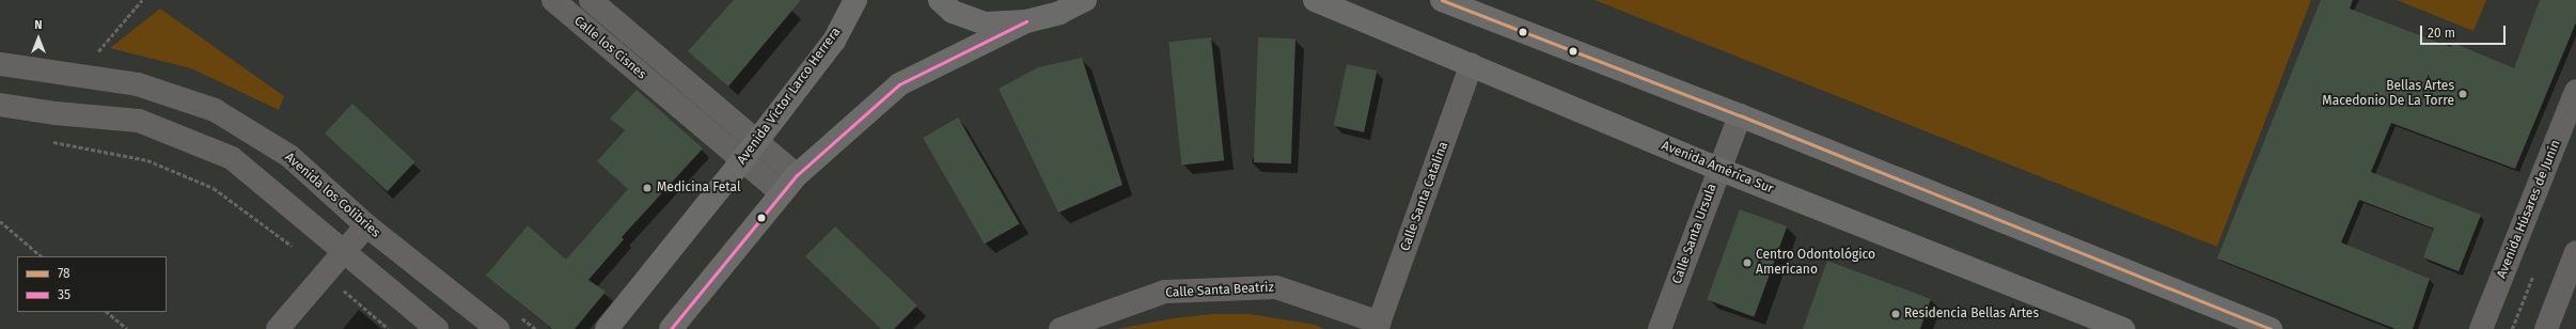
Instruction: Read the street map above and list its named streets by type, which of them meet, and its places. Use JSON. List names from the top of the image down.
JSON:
{
  "streets": {
    "main road": ["Avenida Víctor Larco Herrera", "Avenida América Sur"],
    "street": [
      "Calle los Cisnes",
      "Avenida los Colibries",
      "Calle Santa Catalina",
      "Avenida Húsares de Junín",
      "Calle Santa Ursula",
      "Calle Santa Beatriz"
    ]
  },
  "crossings": [
    ["Calle los Cisnes", "Avenida Víctor Larco Herrera"],
    ["Avenida América Sur", "Calle Santa Catalina"],
    ["Avenida América Sur", "Calle Santa Ursula"],
    ["Calle Santa Catalina", "Calle Santa Beatriz"]
  ],
  "places": [
    "Bellas Artes Macedonio De La Torre",
    "Medicina Fetal",
    "Centro Odontológico Americano",
    "Residencia Bellas Artes"
  ],
  "lines": ["transit line 78", "transit line 35"],
  "legend": ["78", "35"],
  "scale_bar": "20 m",
  "north": "top"
}
